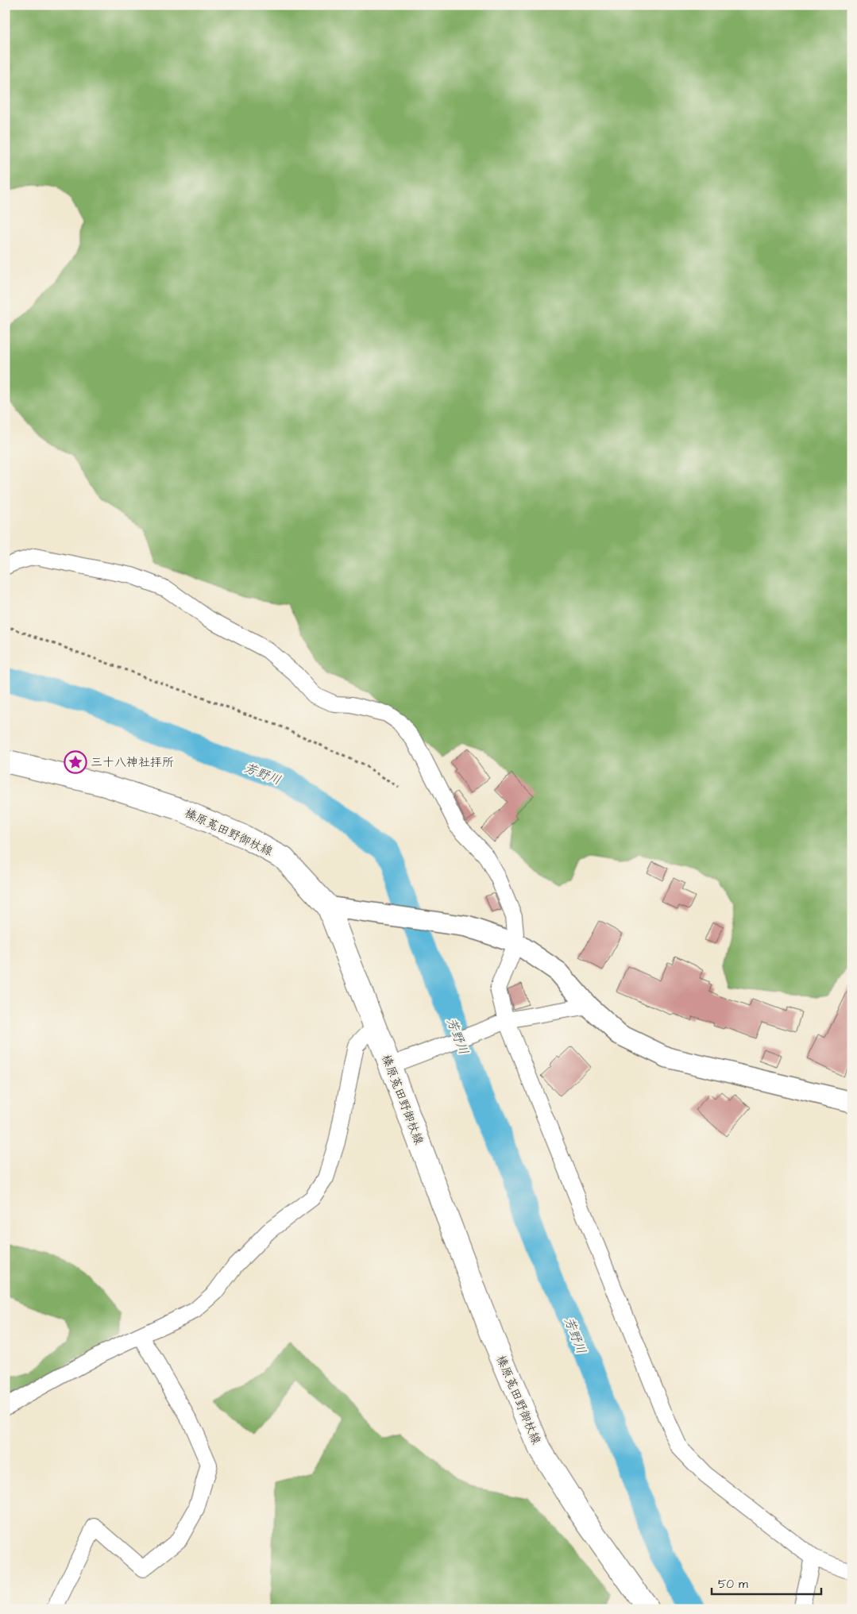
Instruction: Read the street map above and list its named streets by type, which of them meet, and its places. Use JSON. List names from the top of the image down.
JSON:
{
  "streets": {
    "main road": ["榛原菟田野御杖線"]
  },
  "water": ["芳野川"],
  "places": {
    "place": ["三十八神社拝所"]
  },
  "scale_bar": "50 m"
}
